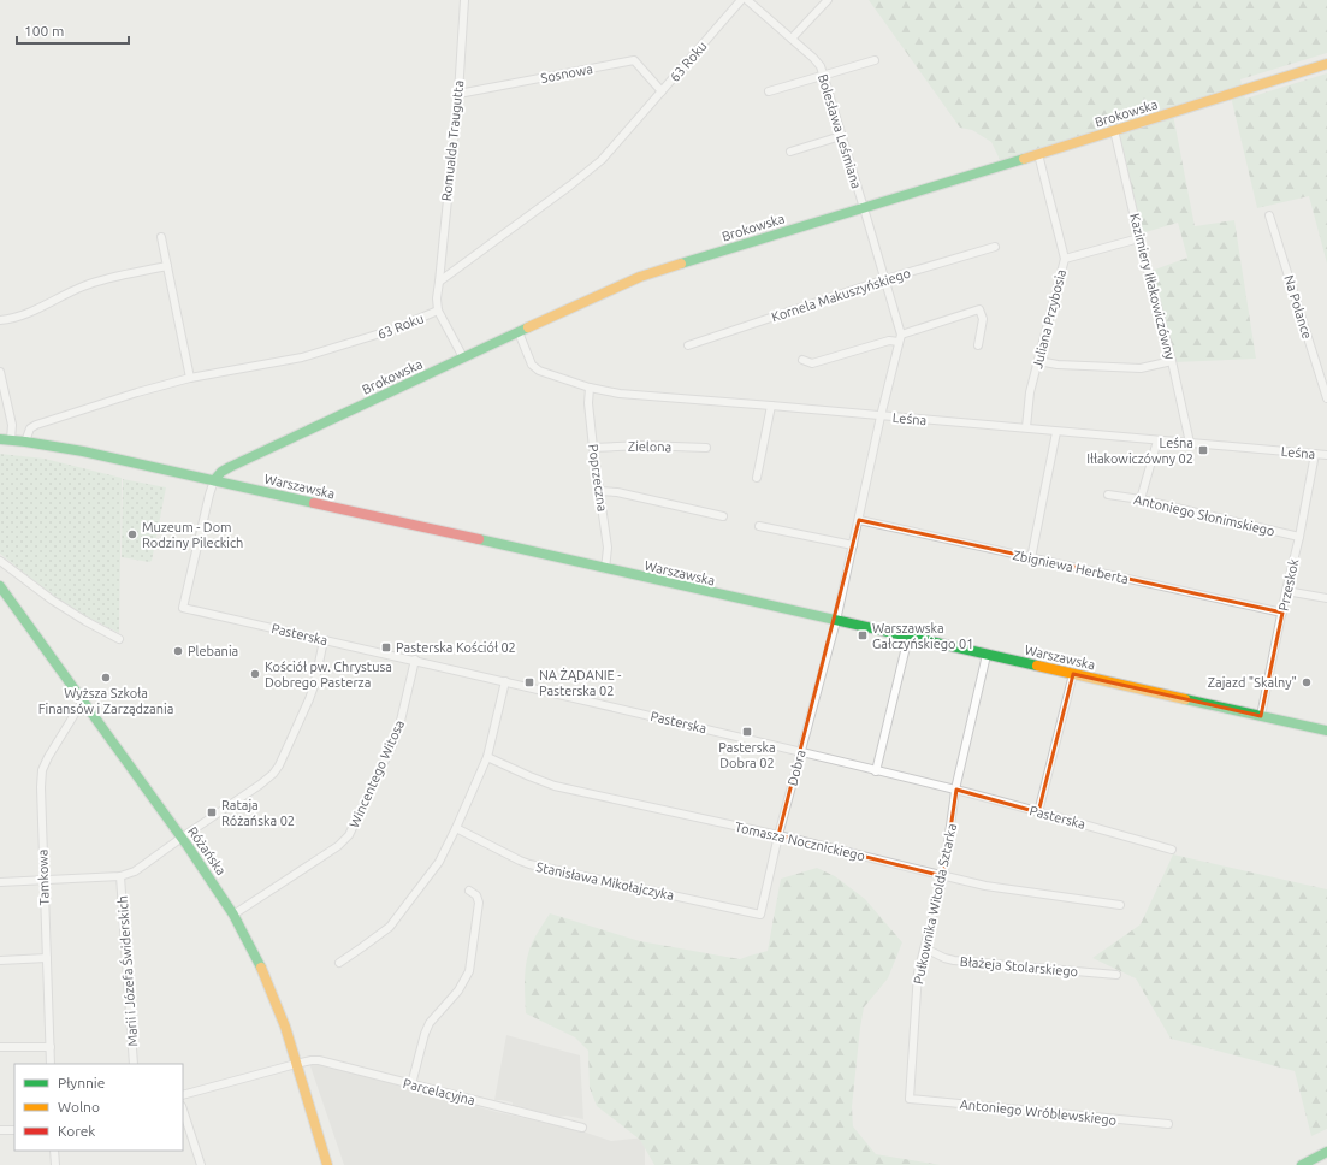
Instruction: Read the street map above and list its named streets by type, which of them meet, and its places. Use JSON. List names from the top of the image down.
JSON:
{
  "streets": {
    "main road": ["Brokowska", "Warszawska", "Różańska"],
    "street": [
      "63 Roku",
      "Sosnowa",
      "Bolesława Leśmiana",
      "Romualda Traugutta",
      "Kazimiery Iłłakowiczówny",
      "Kornela Makuszyńskiego",
      "Na Polance",
      "Juliana Przybosia",
      "Leśna",
      "Zielona",
      "Poprzeczna",
      "Antoniego Słonimskiego",
      "Zbigniewa Herberta",
      "Przeskok",
      "Pasterska",
      "Dobra",
      "Wincentego Witosa",
      "Tomasza Nocznickiego",
      "Tamkowa",
      "Stanisława Mikołajczyka",
      "Pułkownika Witolda Sztarka",
      "Błażeja Stolarskiego",
      "Marii i Józefa Świderskich",
      "Parcelacyjna",
      "Antoniego Wróblewskiego"
    ]
  },
  "crossings": [
    ["63 Roku", "Sosnowa"],
    ["63 Roku", "Romualda Traugutta"],
    ["63 Roku", "Warszawska"],
    ["Sosnowa", "Romualda Traugutta"],
    ["Brokowska", "Bolesława Leśmiana"],
    ["Brokowska", "Kazimiery Iłłakowiczówny"],
    ["Brokowska", "Juliana Przybosia"],
    ["Brokowska", "Leśna"],
    ["Brokowska", "Warszawska"],
    ["Brokowska", "Pasterska"],
    ["Bolesława Leśmiana", "Kornela Makuszyńskiego"],
    ["Bolesława Leśmiana", "Dobra"],
    ["Kazimiery Iłłakowiczówny", "Leśna"],
    ["Juliana Przybosia", "Leśna"],
    ["Leśna", "Poprzeczna"],
    ["Leśna", "Przeskok"],
    ["Leśna", "Dobra"],
    ["Zielona", "Poprzeczna"],
    ["Poprzeczna", "Warszawska"],
    ["Warszawska", "Przeskok"],
    ["Warszawska", "Pasterska"],
    ["Warszawska", "Dobra"],
    ["Warszawska", "Pułkownika Witolda Sztarka"],
    ["Antoniego Słonimskiego", "Przeskok"],
    ["Zbigniewa Herberta", "Przeskok"],
    ["Zbigniewa Herberta", "Dobra"],
    ["Pasterska", "Dobra"],
    ["Pasterska", "Wincentego Witosa"],
    ["Pasterska", "Pułkownika Witolda Sztarka"],
    ["Dobra", "Tomasza Nocznickiego"],
    ["Dobra", "Stanisława Mikołajczyka"],
    ["Wincentego Witosa", "Różańska"],
    ["Tomasza Nocznickiego", "Pułkownika Witolda Sztarka"],
    ["Różańska", "Tamkowa"],
    ["Różańska", "Parcelacyjna"],
    ["Pułkownika Witolda Sztarka", "Błażeja Stolarskiego"],
    ["Pułkownika Witolda Sztarka", "Antoniego Wróblewskiego"]
  ],
  "places": {
    "transit": [
      "Leśna Iłłakowiczówny 02",
      "Warszawska Gałczyńskiego 01",
      "Pasterska Kościół 02",
      "NA ŻĄDANIE - Pasterska 02",
      "Pasterska Dobra 02",
      "Rataja Różańska 02"
    ],
    "other": [
      "Muzeum - Dom Rodziny Pileckich",
      "Plebania",
      "Kościół pw. Chrystusa Dobrego Pasterza",
      "Wyższa Szkoła Finansów i Zarządzania",
      "Zajazd \"Skalny\""
    ]
  },
  "legend": ["Płynnie", "Wolno", "Korek"],
  "scale_bar": "100 m"
}
